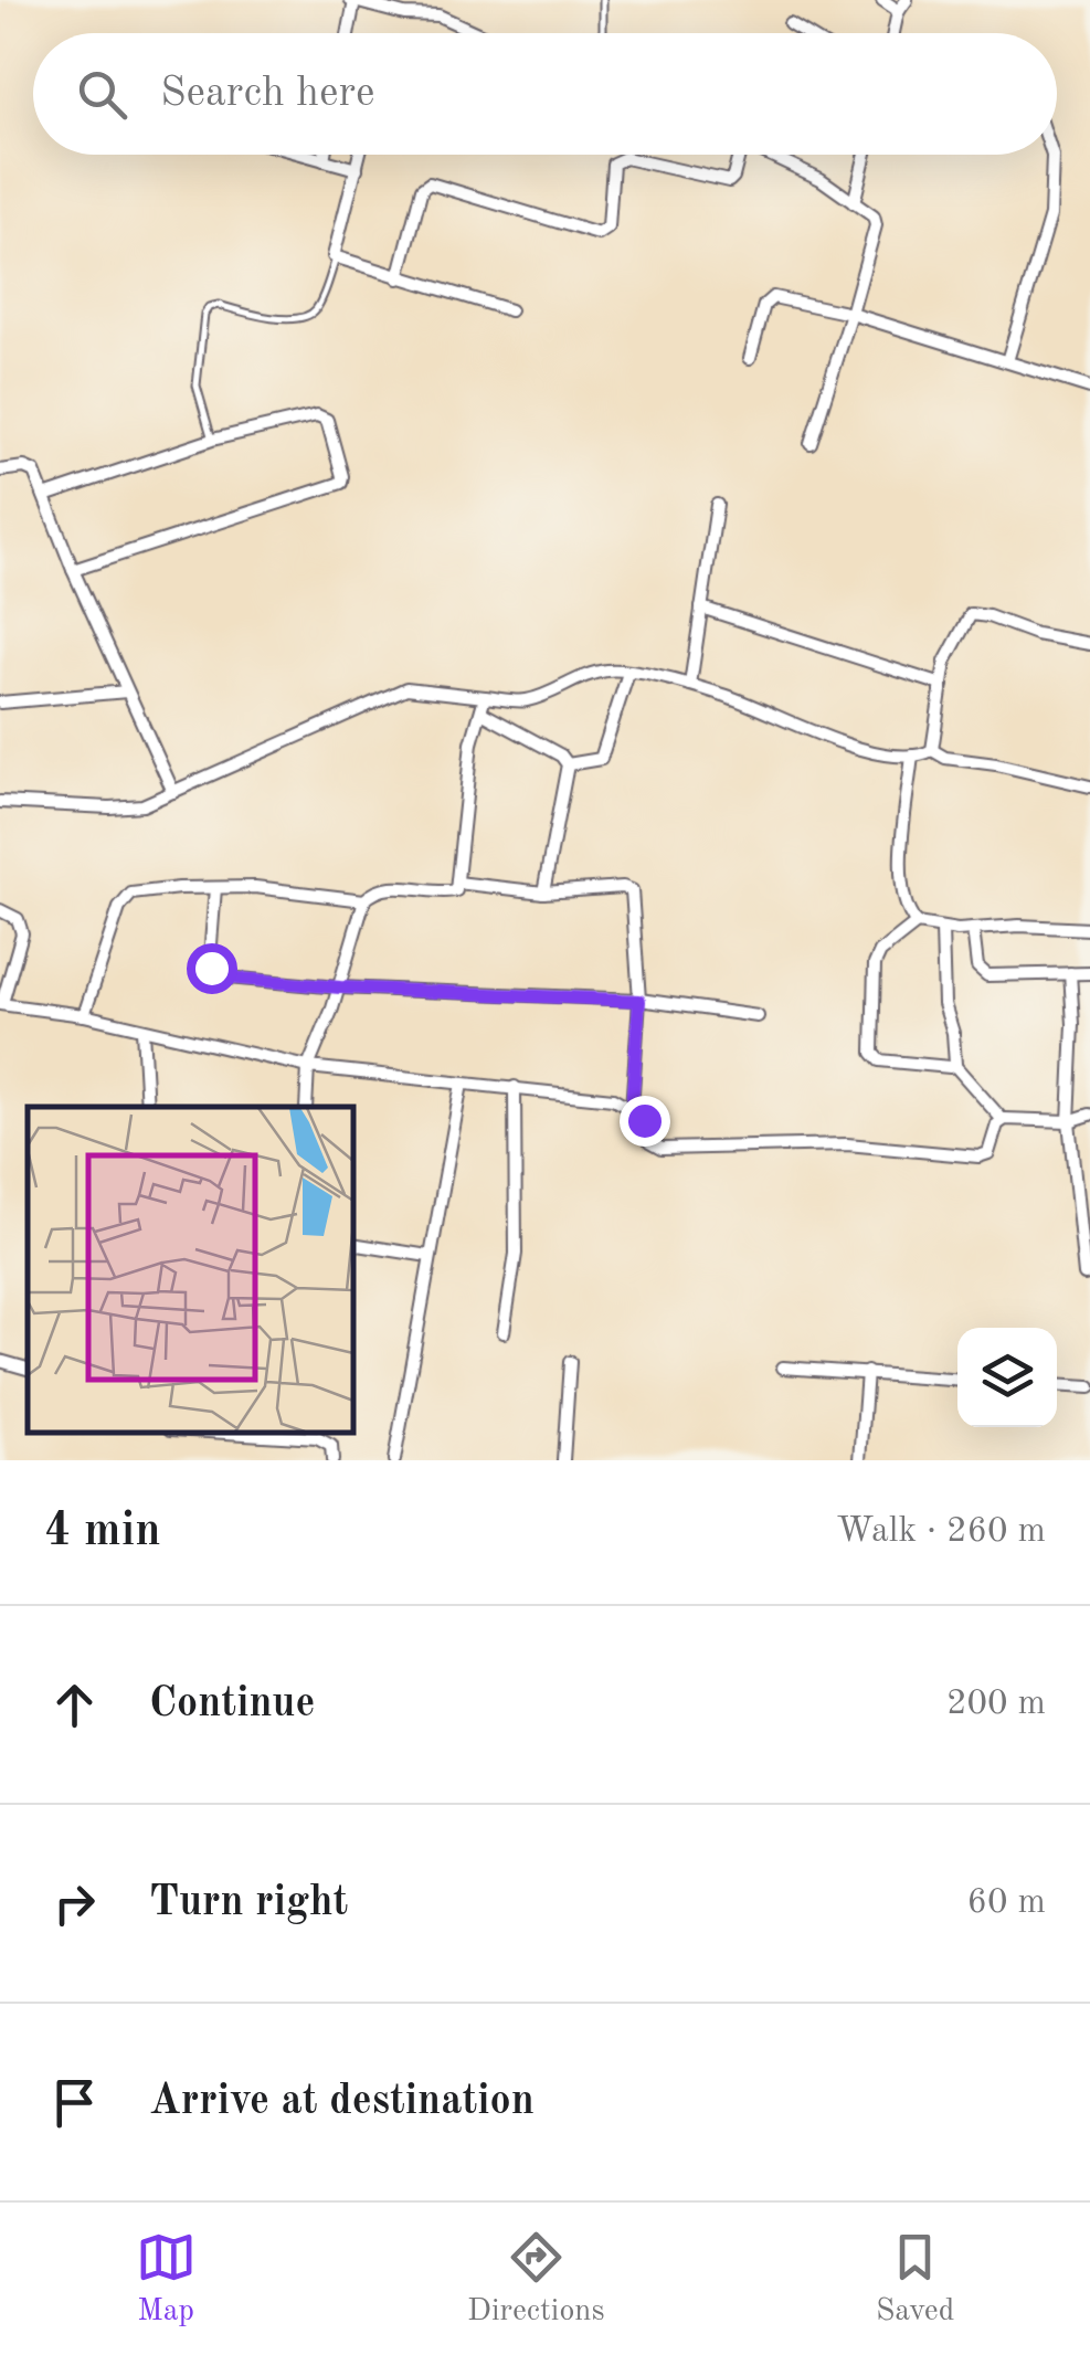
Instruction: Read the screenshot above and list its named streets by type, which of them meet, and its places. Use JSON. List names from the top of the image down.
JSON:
{
  "page": {
    "search": "Search here",
    "heading": ["4 min", "Walk · 260 m"],
    "list": [
      ["Continue", "200 m"],
      ["Turn right", "60 m"],
      "Arrive at destination"
    ],
    "nav": ["Map", "Directions", "Saved"]
  }
}
